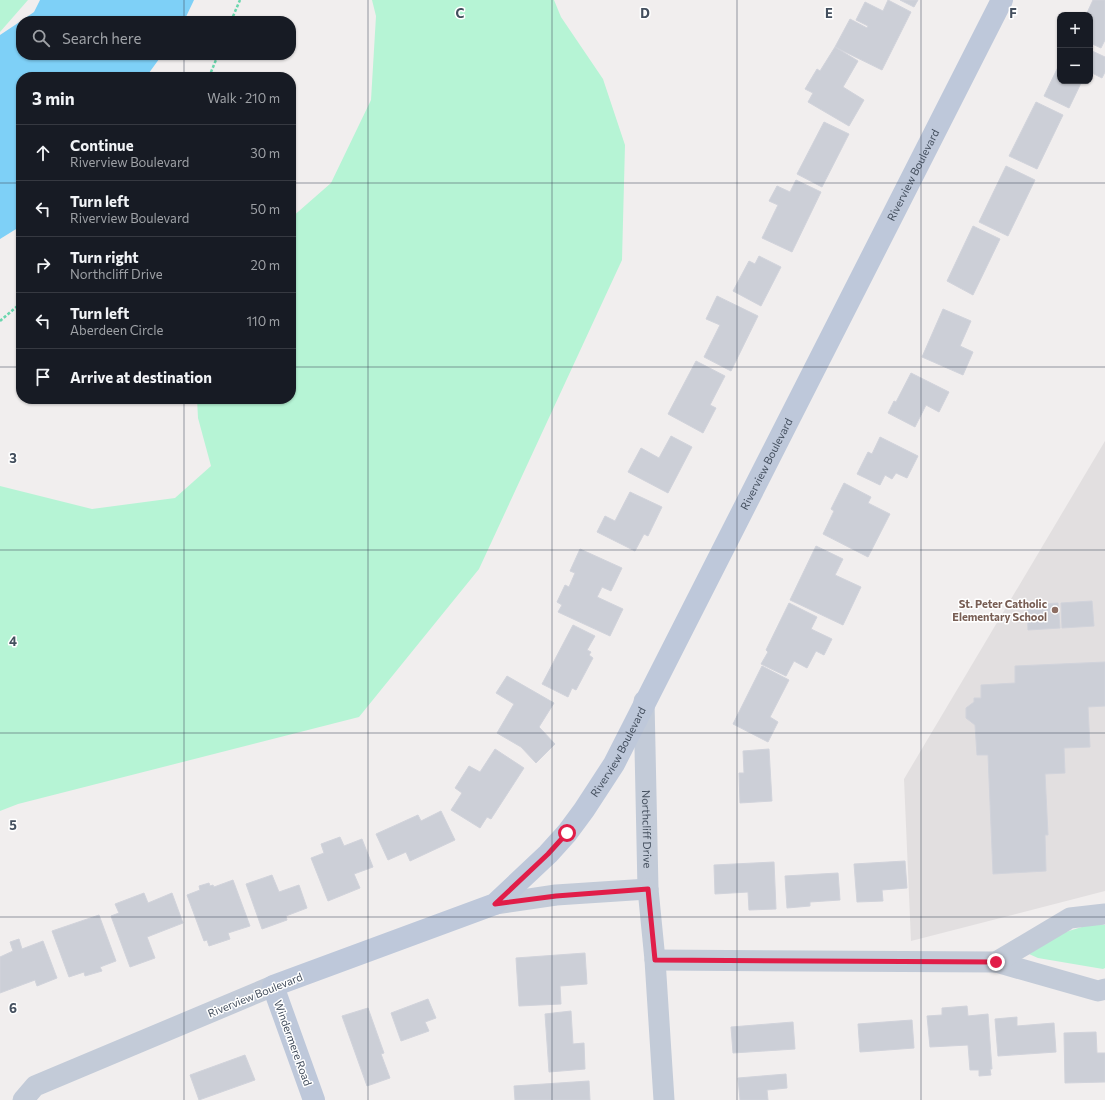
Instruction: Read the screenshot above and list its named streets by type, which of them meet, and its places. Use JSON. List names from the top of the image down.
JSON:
{
  "streets": {
    "street": ["Riverview Boulevard", "Northcliff Drive", "Windermere Road"]
  },
  "crossings": [
    ["Riverview Boulevard", "Northcliff Drive"],
    ["Riverview Boulevard", "Windermere Road"]
  ],
  "places": ["St. Peter Catholic Elementary School"],
  "page": {
    "map_buttons": ["+", "−"],
    "search": "Search here",
    "heading": ["3 min", "Walk · 210 m"],
    "list": [
      ["Continue", "Riverview Boulevard", "30 m"],
      ["Turn left", "Riverview Boulevard", "50 m"],
      ["Turn right", "Northcliff Drive", "20 m"],
      ["Turn left", "Aberdeen Circle", "110 m"],
      "Arrive at destination"
    ]
  },
  "grid": {
    "columns": [
      "C",
      "D",
      "E",
      "F"
    ],
    "rows": [
      "3",
      "4",
      "5",
      "6"
    ]
  }
}
